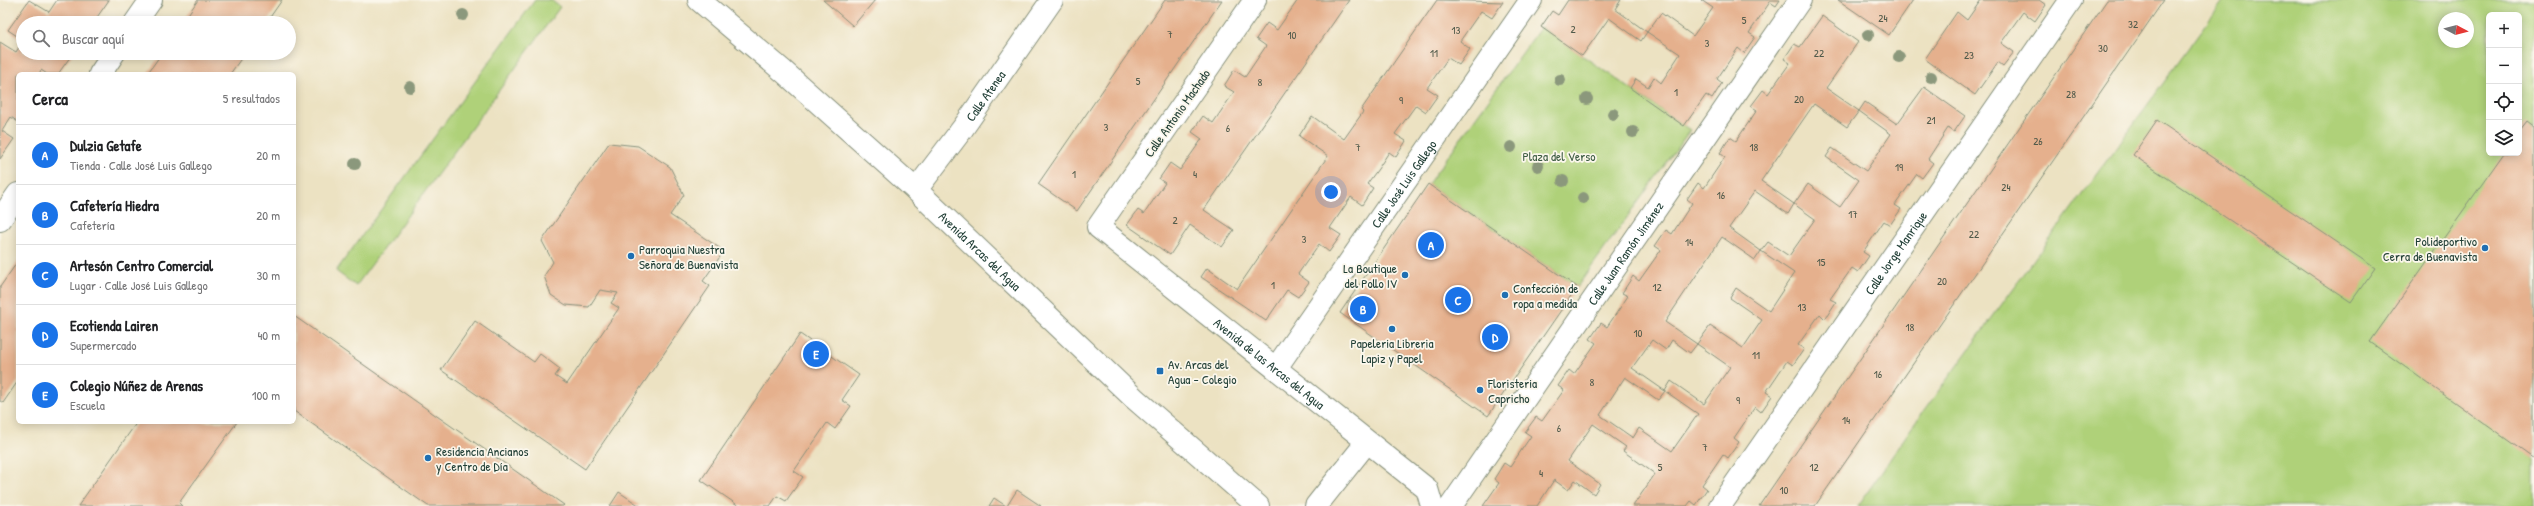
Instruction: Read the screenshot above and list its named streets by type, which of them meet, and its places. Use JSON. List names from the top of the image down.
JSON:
{
  "streets": {
    "street": [
      "Calle Atenea",
      "Calle Antonio Machado",
      "Calle José Luis Gallego",
      "Avenida Arcas del Agua",
      "Calle Juan Ramón Jiménez",
      "Calle Jorge Manrique",
      "Avenida de las Arcas del Agua"
    ]
  },
  "crossings": [
    ["Calle Atenea", "Avenida Arcas del Agua"],
    ["Calle Antonio Machado", "Avenida de las Arcas del Agua"],
    ["Calle José Luis Gallego", "Avenida de las Arcas del Agua"]
  ],
  "parks": ["Plaza del Verso"],
  "places": {
    "other": [
      "Polideportivo Cerra de Buenavista",
      "Parroquia Nuestra Señora de Buenavista",
      "La Boutique del Pollo IV",
      "Confección de ropa a medida",
      "Papeleria Libreria Lapiz y Papel",
      "Floristeria Capricho",
      "Residencia Ancianos y Centro de Día"
    ],
    "transit": ["Av. Arcas del Agua - Colegio"]
  },
  "house_numbers": [
    "24",
    "5",
    "32",
    "2",
    "13",
    "7",
    "10",
    "3",
    "30",
    "11",
    "22",
    "23",
    "5",
    "8",
    "1",
    "28",
    "20",
    "9",
    "21",
    "3",
    "6",
    "26",
    "7",
    "18",
    "19",
    "1",
    "4",
    "24",
    "16",
    "17",
    "2",
    "22",
    "3",
    "14",
    "15",
    "20",
    "1",
    "12",
    "13",
    "18",
    "10",
    "11",
    "16",
    "8",
    "9",
    "14",
    "6",
    "7",
    "5",
    "12",
    "4",
    "10"
  ],
  "north": "right",
  "page": {
    "map_buttons": ["+", "−"],
    "search": "Buscar aquí",
    "heading": ["Cerca", "5 resultados"],
    "list": [
      {
        "mark": "A",
        "name": "Dulzia Getafe",
        "note": "Tienda · Calle José Luis Gallego",
        "value": "20 m"
      },
      {
        "mark": "B",
        "name": "Cafetería Hiedra",
        "note": "Cafetería",
        "value": "20 m"
      },
      {
        "mark": "C",
        "name": "Artesón Centro Comercial",
        "note": "Lugar · Calle José Luis Gallego",
        "value": "30 m"
      },
      {
        "mark": "D",
        "name": "Ecotienda Lairen",
        "note": "Supermercado",
        "value": "40 m"
      },
      {
        "mark": "E",
        "name": "Colegio Núñez de Arenas",
        "note": "Escuela",
        "value": "100 m"
      }
    ],
    "pins": [
      "A",
      "C",
      "B",
      "D",
      "E"
    ]
  }
}
